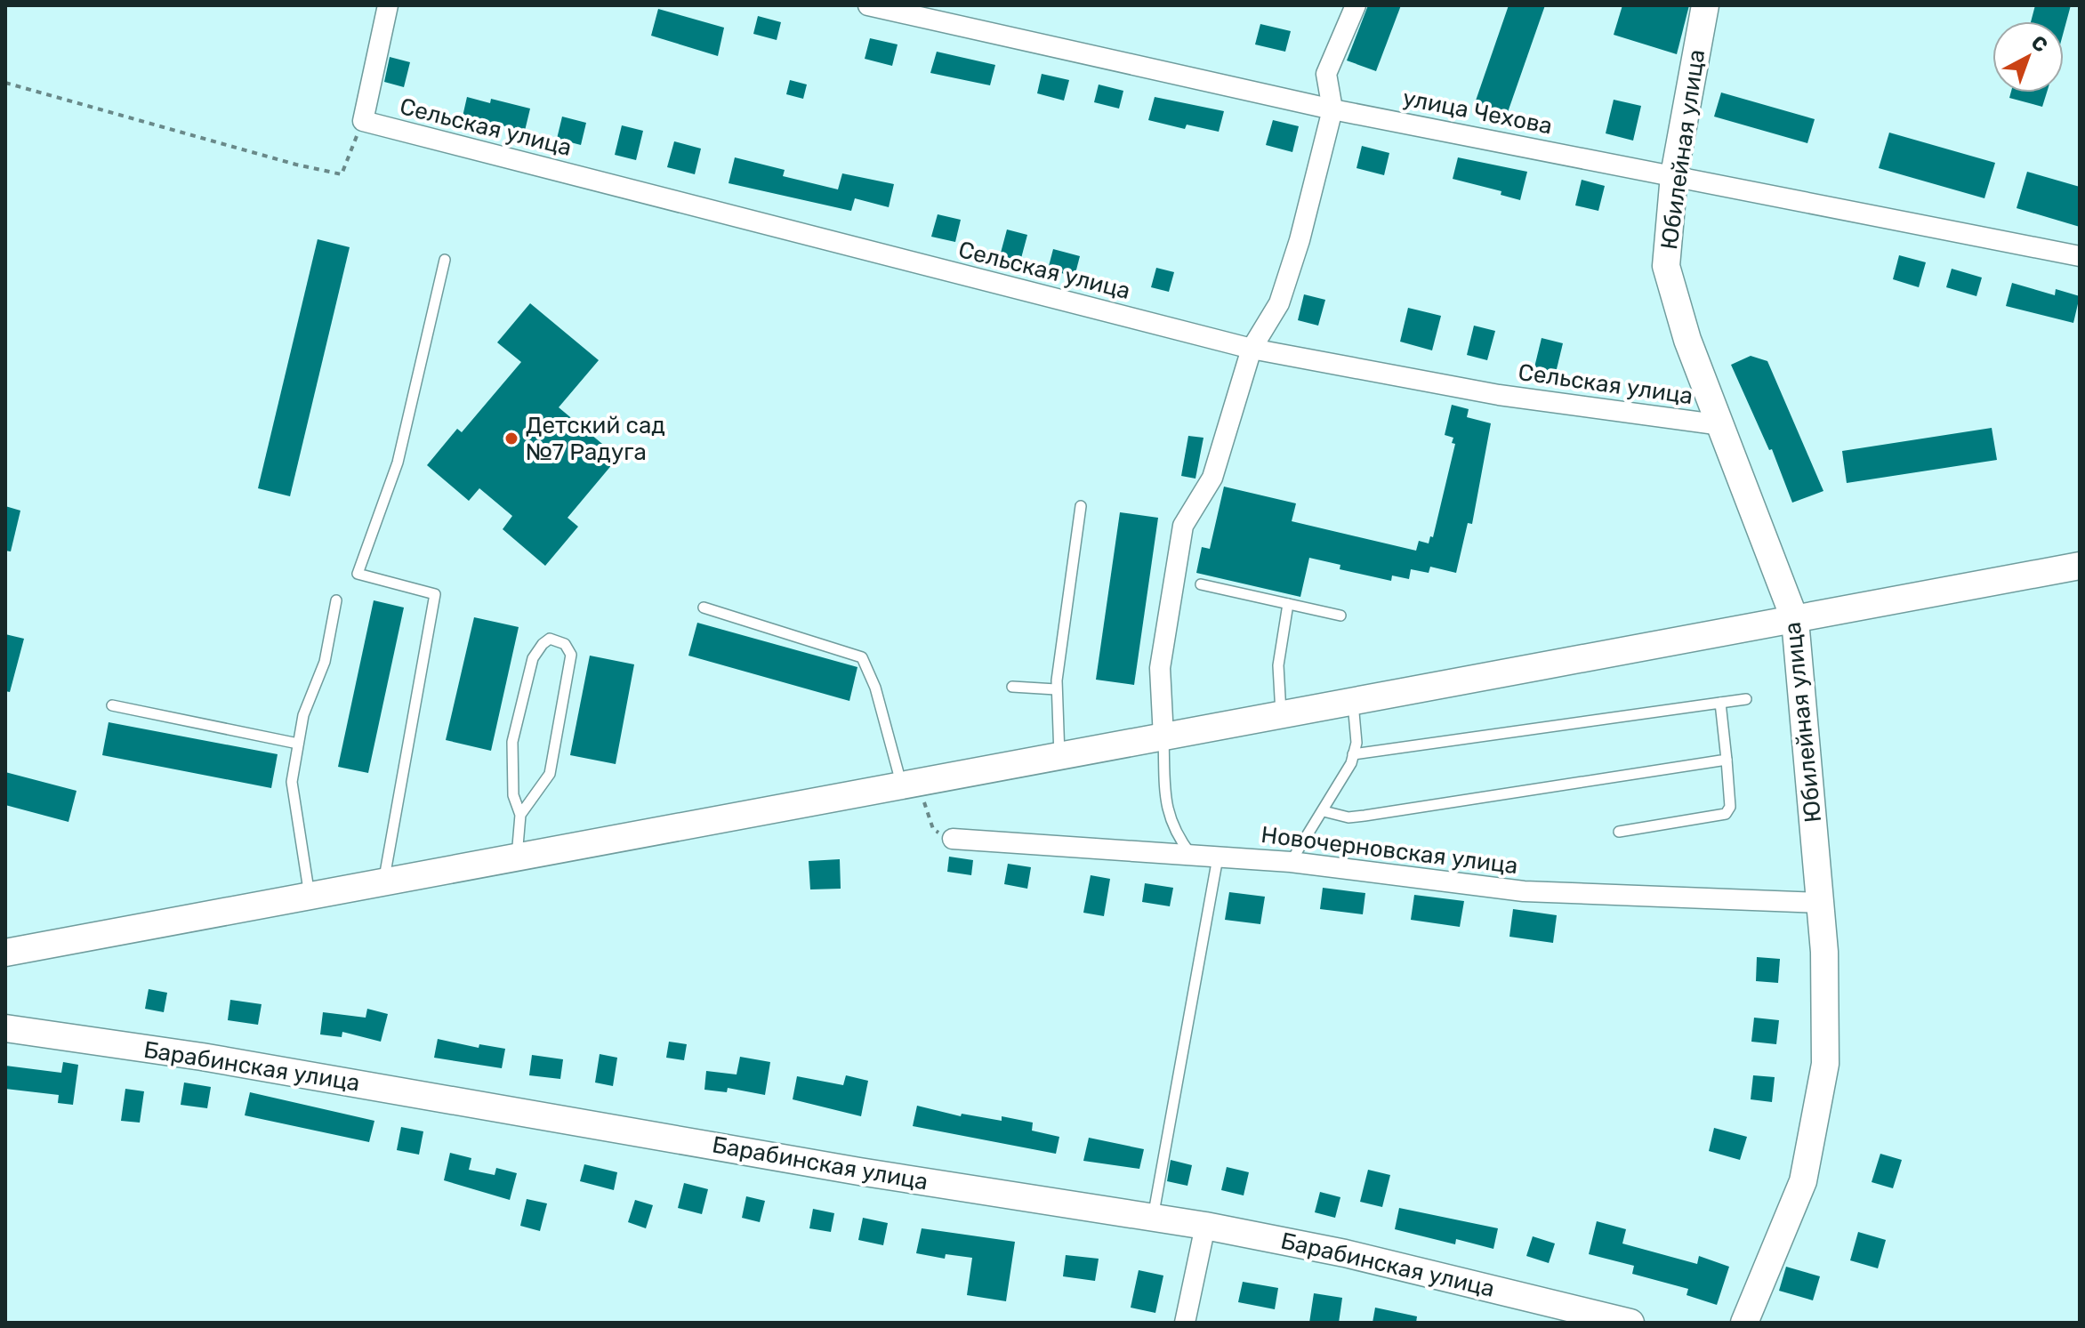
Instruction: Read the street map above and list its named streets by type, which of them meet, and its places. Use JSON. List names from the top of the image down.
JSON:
{
  "streets": {
    "street": [
      "улица Чехова",
      "Сельская улица",
      "Юбилейная улица",
      "Новочерновская улица",
      "Барабинская улица"
    ]
  },
  "crossings": [
    ["улица Чехова", "Юбилейная улица"],
    ["Сельская улица", "Юбилейная улица"],
    ["Юбилейная улица", "Новочерновская улица"]
  ],
  "places": ["Детский сад №7 Радуга"],
  "north": "top right"
}
